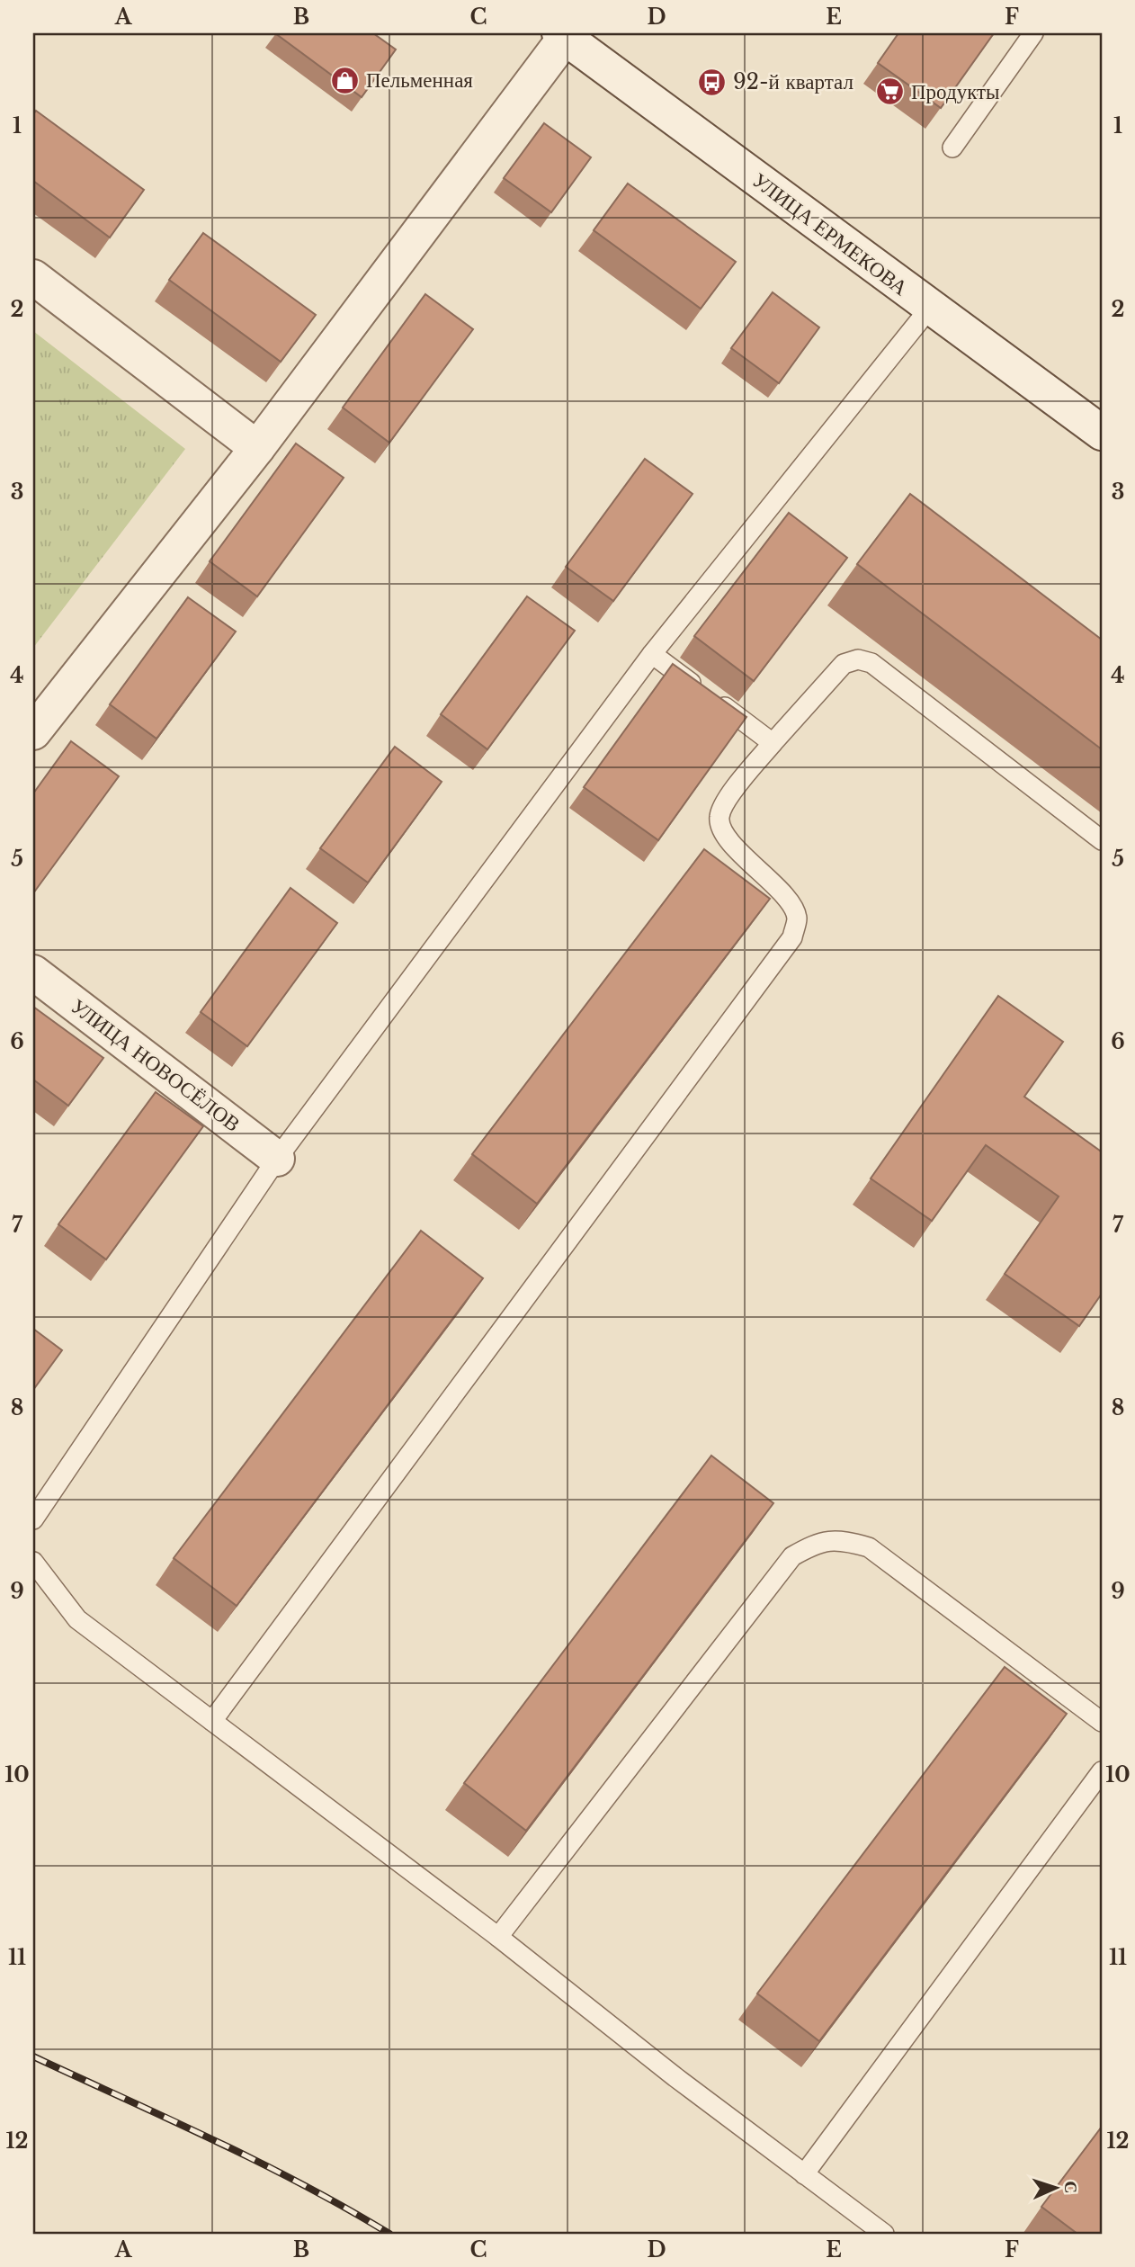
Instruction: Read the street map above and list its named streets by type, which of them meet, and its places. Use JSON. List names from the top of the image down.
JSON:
{
  "streets": {
    "street": ["УЛИЦА ЕРМЕКОВА", "УЛИЦА НОВОСЁЛОВ"]
  },
  "places": {
    "shop": ["Пельменная"],
    "bus stop": ["92-й квартал"],
    "supermarket": ["Продукты"]
  },
  "north": "right",
  "grid": {
    "columns": [
      "A",
      "B",
      "C",
      "D",
      "E",
      "F"
    ],
    "rows": [
      "1",
      "2",
      "3",
      "4",
      "5",
      "6",
      "7",
      "8",
      "9",
      "10",
      "11",
      "12"
    ]
  }
}
